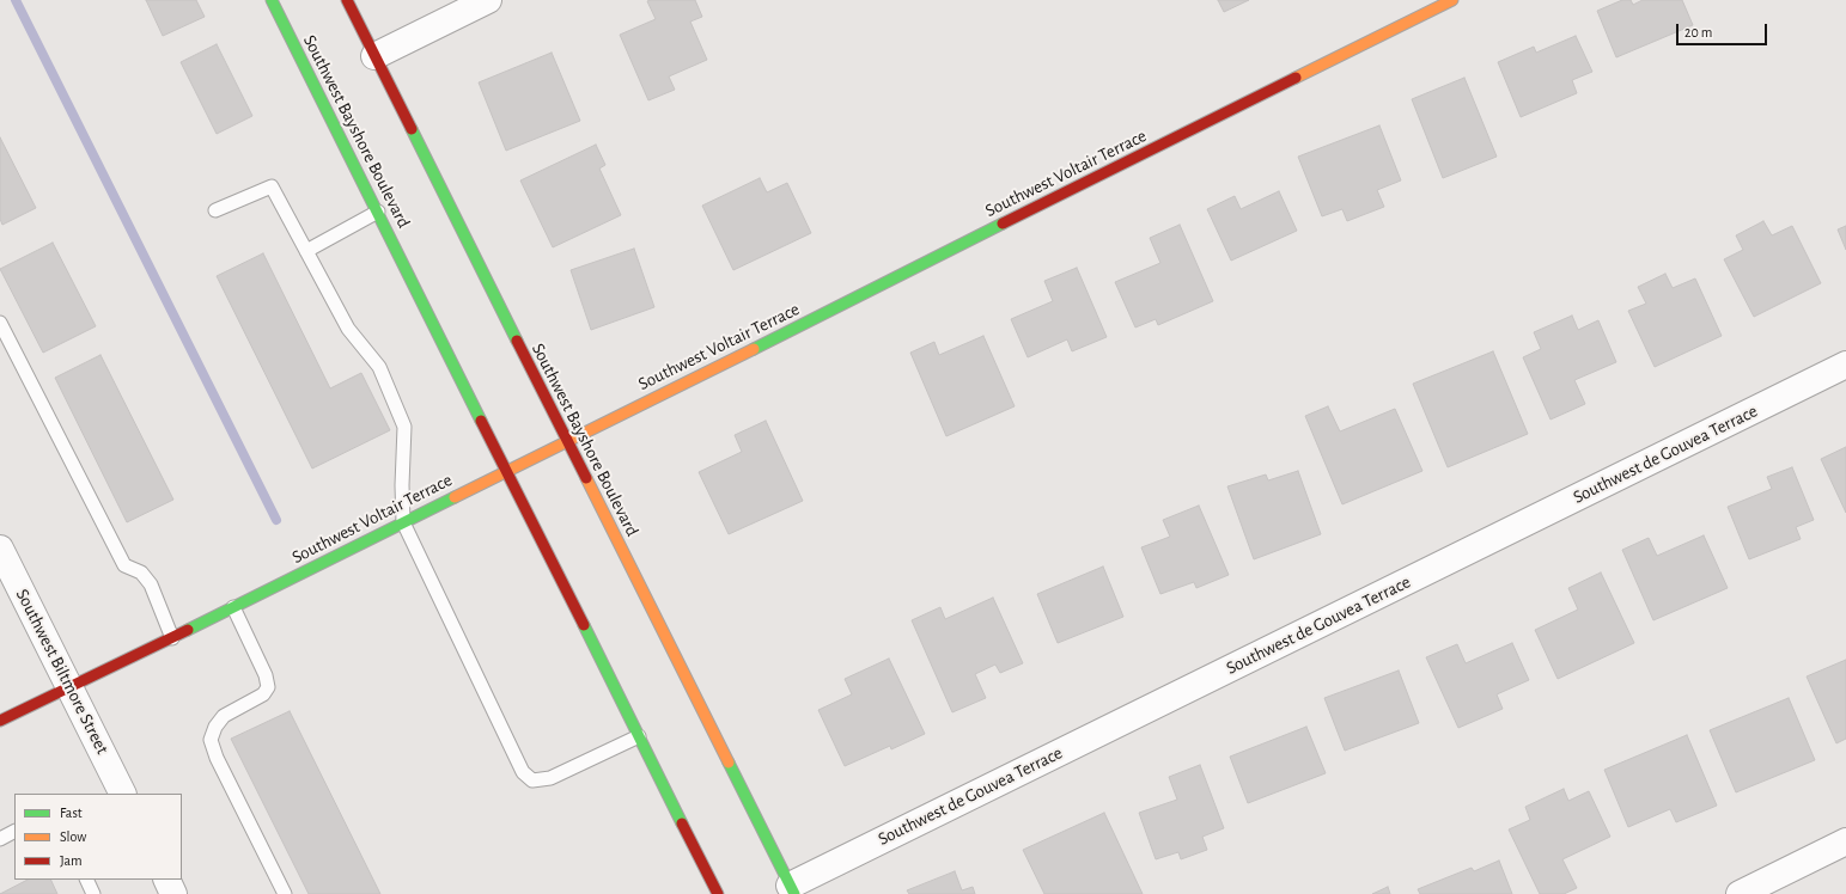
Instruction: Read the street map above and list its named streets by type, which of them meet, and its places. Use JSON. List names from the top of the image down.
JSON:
{
  "streets": {
    "main road": ["Southwest Bayshore Boulevard", "Southwest Voltair Terrace"],
    "street": ["Southwest de Gouvea Terrace", "Southwest Biltmore Street"]
  },
  "crossings": [
    ["Southwest Bayshore Boulevard", "Southwest Voltair Terrace"],
    ["Southwest Bayshore Boulevard", "Southwest de Gouvea Terrace"],
    ["Southwest Voltair Terrace", "Southwest Biltmore Street"]
  ],
  "legend": ["Fast", "Slow", "Jam"],
  "scale_bar": "20 m"
}
